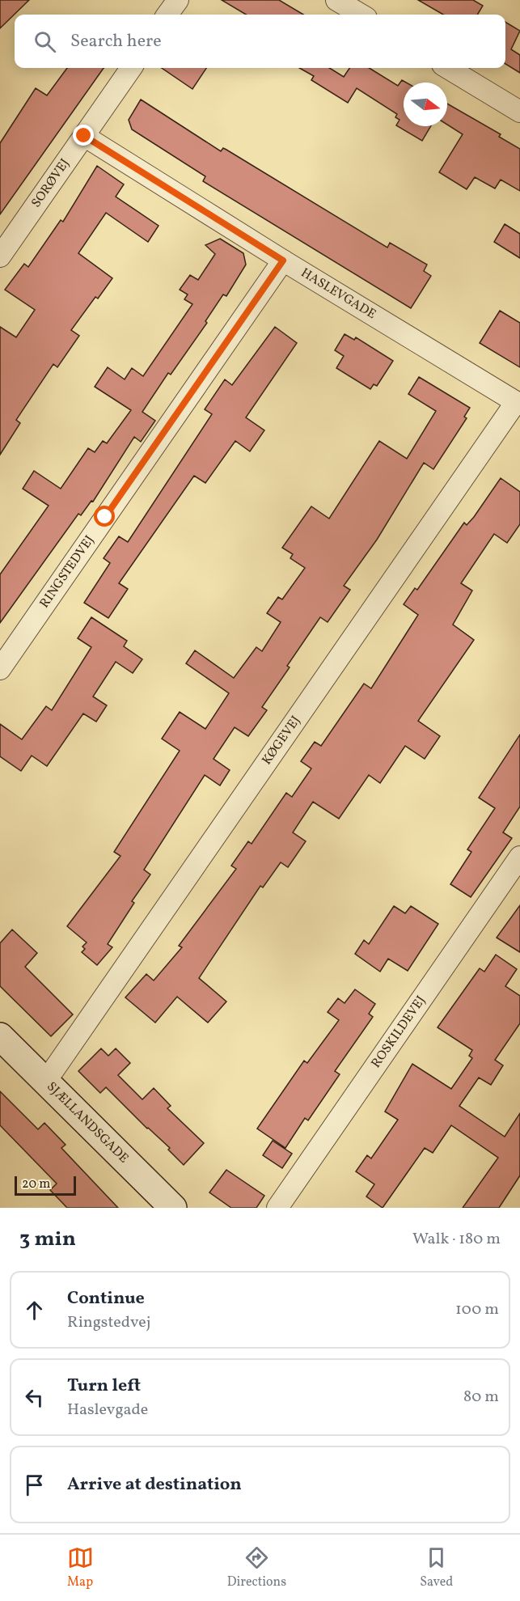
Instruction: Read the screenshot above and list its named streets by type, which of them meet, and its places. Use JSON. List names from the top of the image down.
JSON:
{
  "streets": {
    "street": [
      "SORØVEJ",
      "HASLEVGADE",
      "RINGSTEDVEJ",
      "KØGEVEJ",
      "ROSKILDEVEJ",
      "SJÆLLANDSGADE"
    ]
  },
  "crossings": [
    ["SORØVEJ", "HASLEVGADE"],
    ["HASLEVGADE", "RINGSTEDVEJ"],
    ["HASLEVGADE", "KØGEVEJ"],
    ["KØGEVEJ", "SJÆLLANDSGADE"]
  ],
  "scale_bar": "20 m",
  "north": "right",
  "page": {
    "search": "Search here",
    "scale": "20 m",
    "heading": ["3 min", "Walk · 180 m"],
    "list": [
      ["Continue", "Ringstedvej", "100 m"],
      ["Turn left", "Haslevgade", "80 m"],
      "Arrive at destination"
    ],
    "nav": ["Map", "Directions", "Saved"]
  }
}
